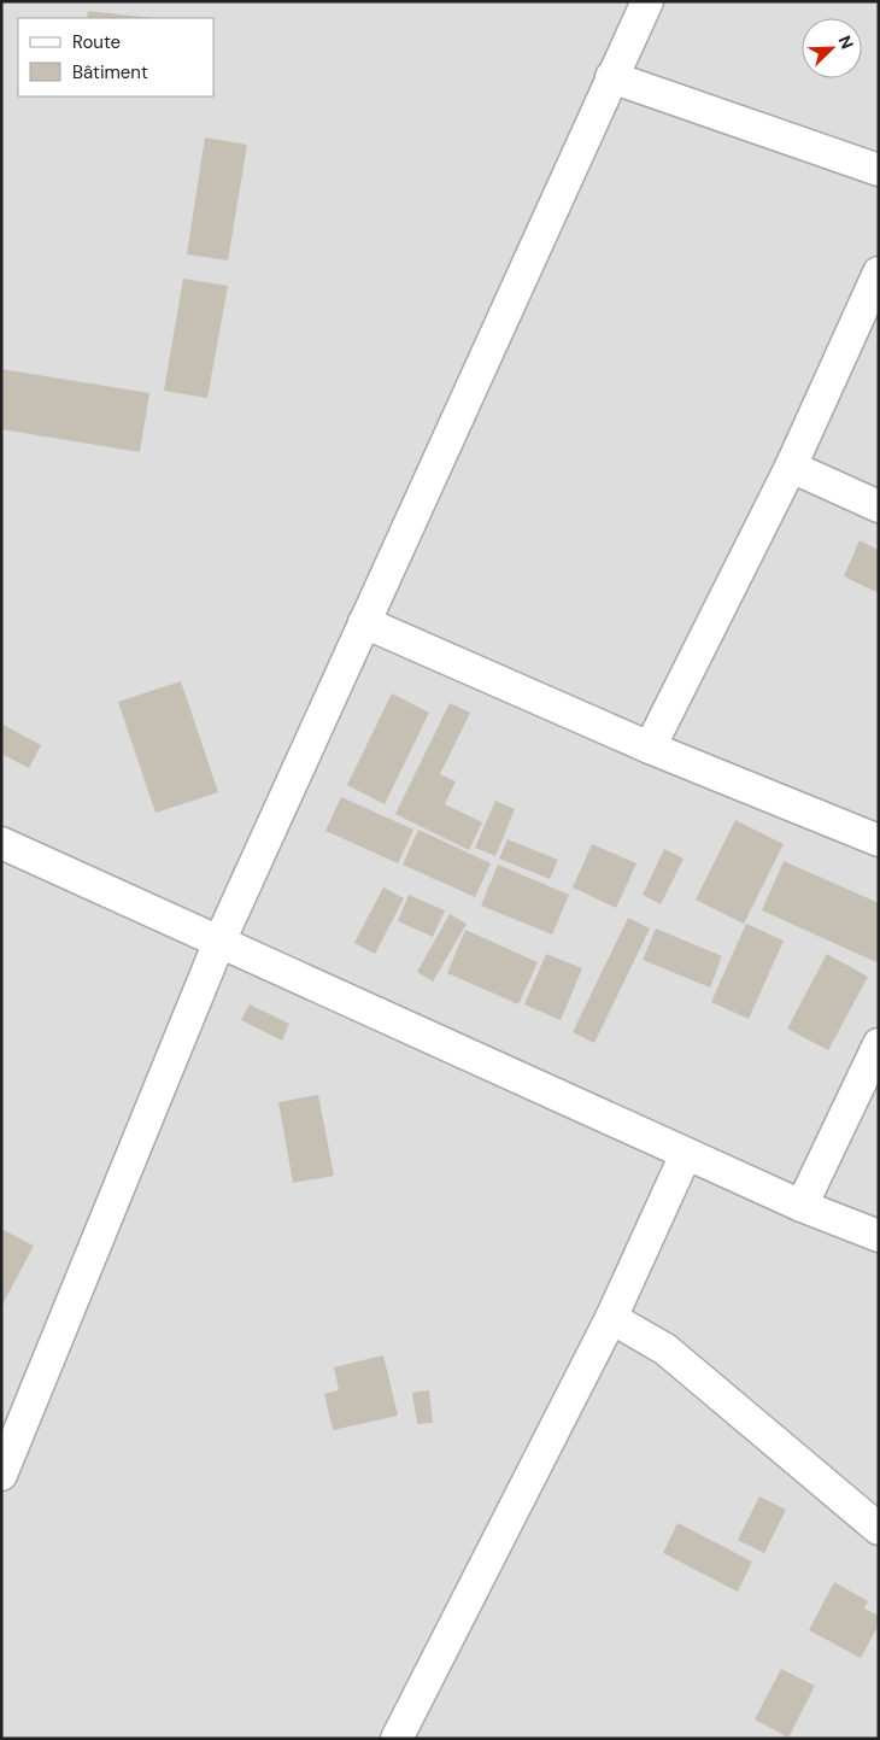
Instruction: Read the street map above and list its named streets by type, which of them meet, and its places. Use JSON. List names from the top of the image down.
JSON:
{
  "legend": ["Route", "Bâtiment"],
  "north": "top right"
}
